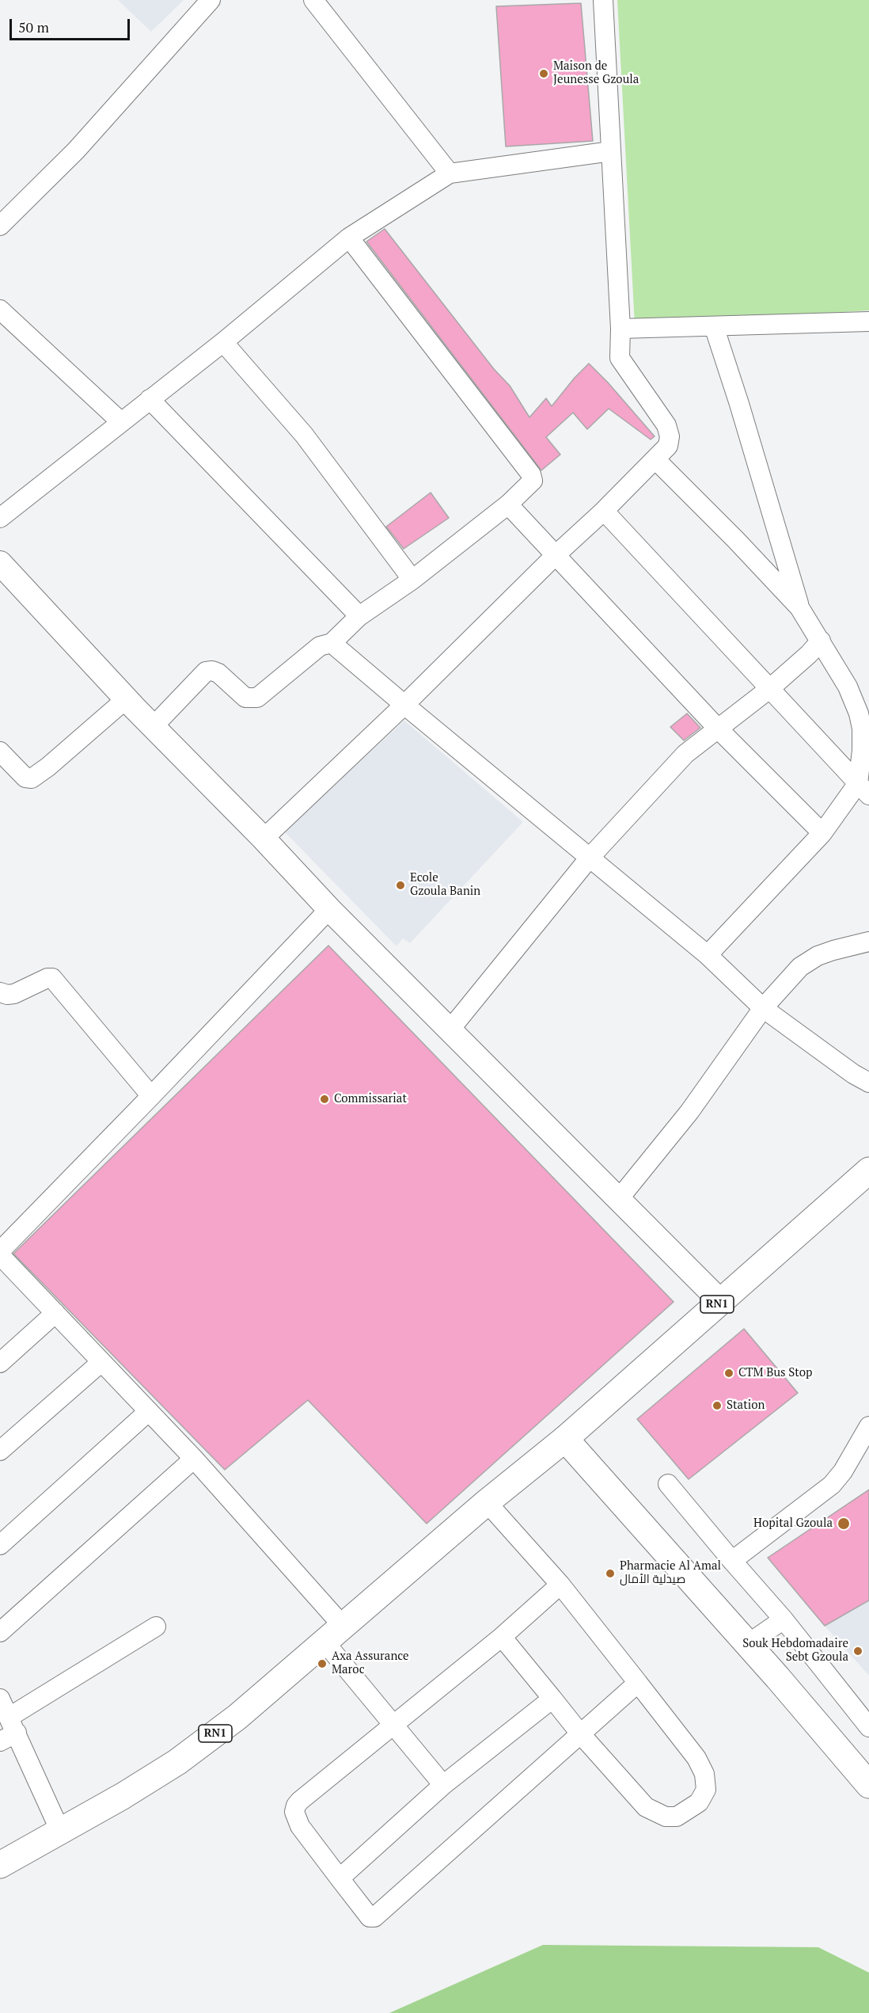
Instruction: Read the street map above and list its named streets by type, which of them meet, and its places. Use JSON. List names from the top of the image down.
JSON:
{
  "streets": {
    "main road": ["RN1"]
  },
  "places": [
    "Maison de Jeunesse Gzoula",
    "Ecole Gzoula Banin",
    "Commissariat",
    "CTM Bus Stop",
    "Station",
    "Hopital Gzoula",
    "Pharmacie Al Amal صيدلية الأمال",
    "Souk Hebdomadaire Sebt Gzoula",
    "Axa Assurance Maroc"
  ],
  "scale_bar": "50 m"
}
